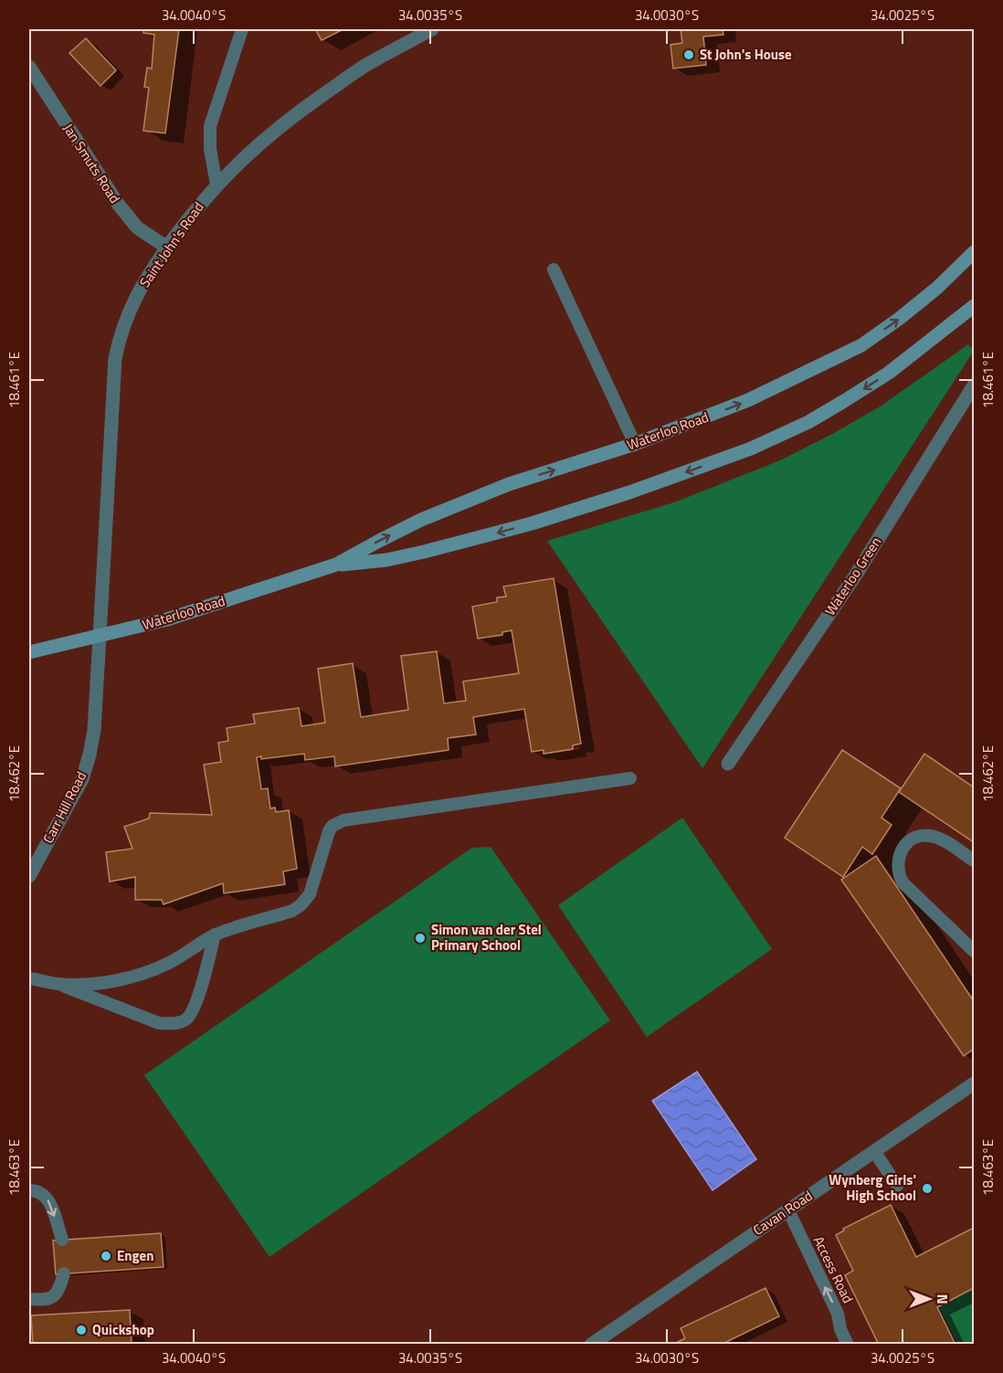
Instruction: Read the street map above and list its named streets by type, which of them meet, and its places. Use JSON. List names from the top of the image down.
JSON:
{
  "streets": {
    "main road": ["Waterloo Road"],
    "street": [
      "Jan Smuts Road",
      "Saint John's Road",
      "Waterloo Green",
      "Carr Hill Road",
      "Cavan Road"
    ],
    "lane": ["Access Road"]
  },
  "crossings": [
    ["Jan Smuts Road", "Saint John's Road"],
    ["Saint John's Road", "Waterloo Road"],
    ["Saint John's Road", "Carr Hill Road"],
    ["Waterloo Road", "Carr Hill Road"],
    ["Cavan Road", "Access Road"]
  ],
  "one_way": ["Access Road"],
  "places": [
    "St John's House",
    "Simon van der Stel Primary School",
    "Wynberg Girls' High School",
    "Engen",
    "Quickshop"
  ],
  "north": "right",
  "coordinates": [
    "34.0040°S",
    "34.0035°S",
    "34.0030°S",
    "34.0025°S",
    "18.461°E",
    "18.462°E",
    "18.463°E"
  ]
}
